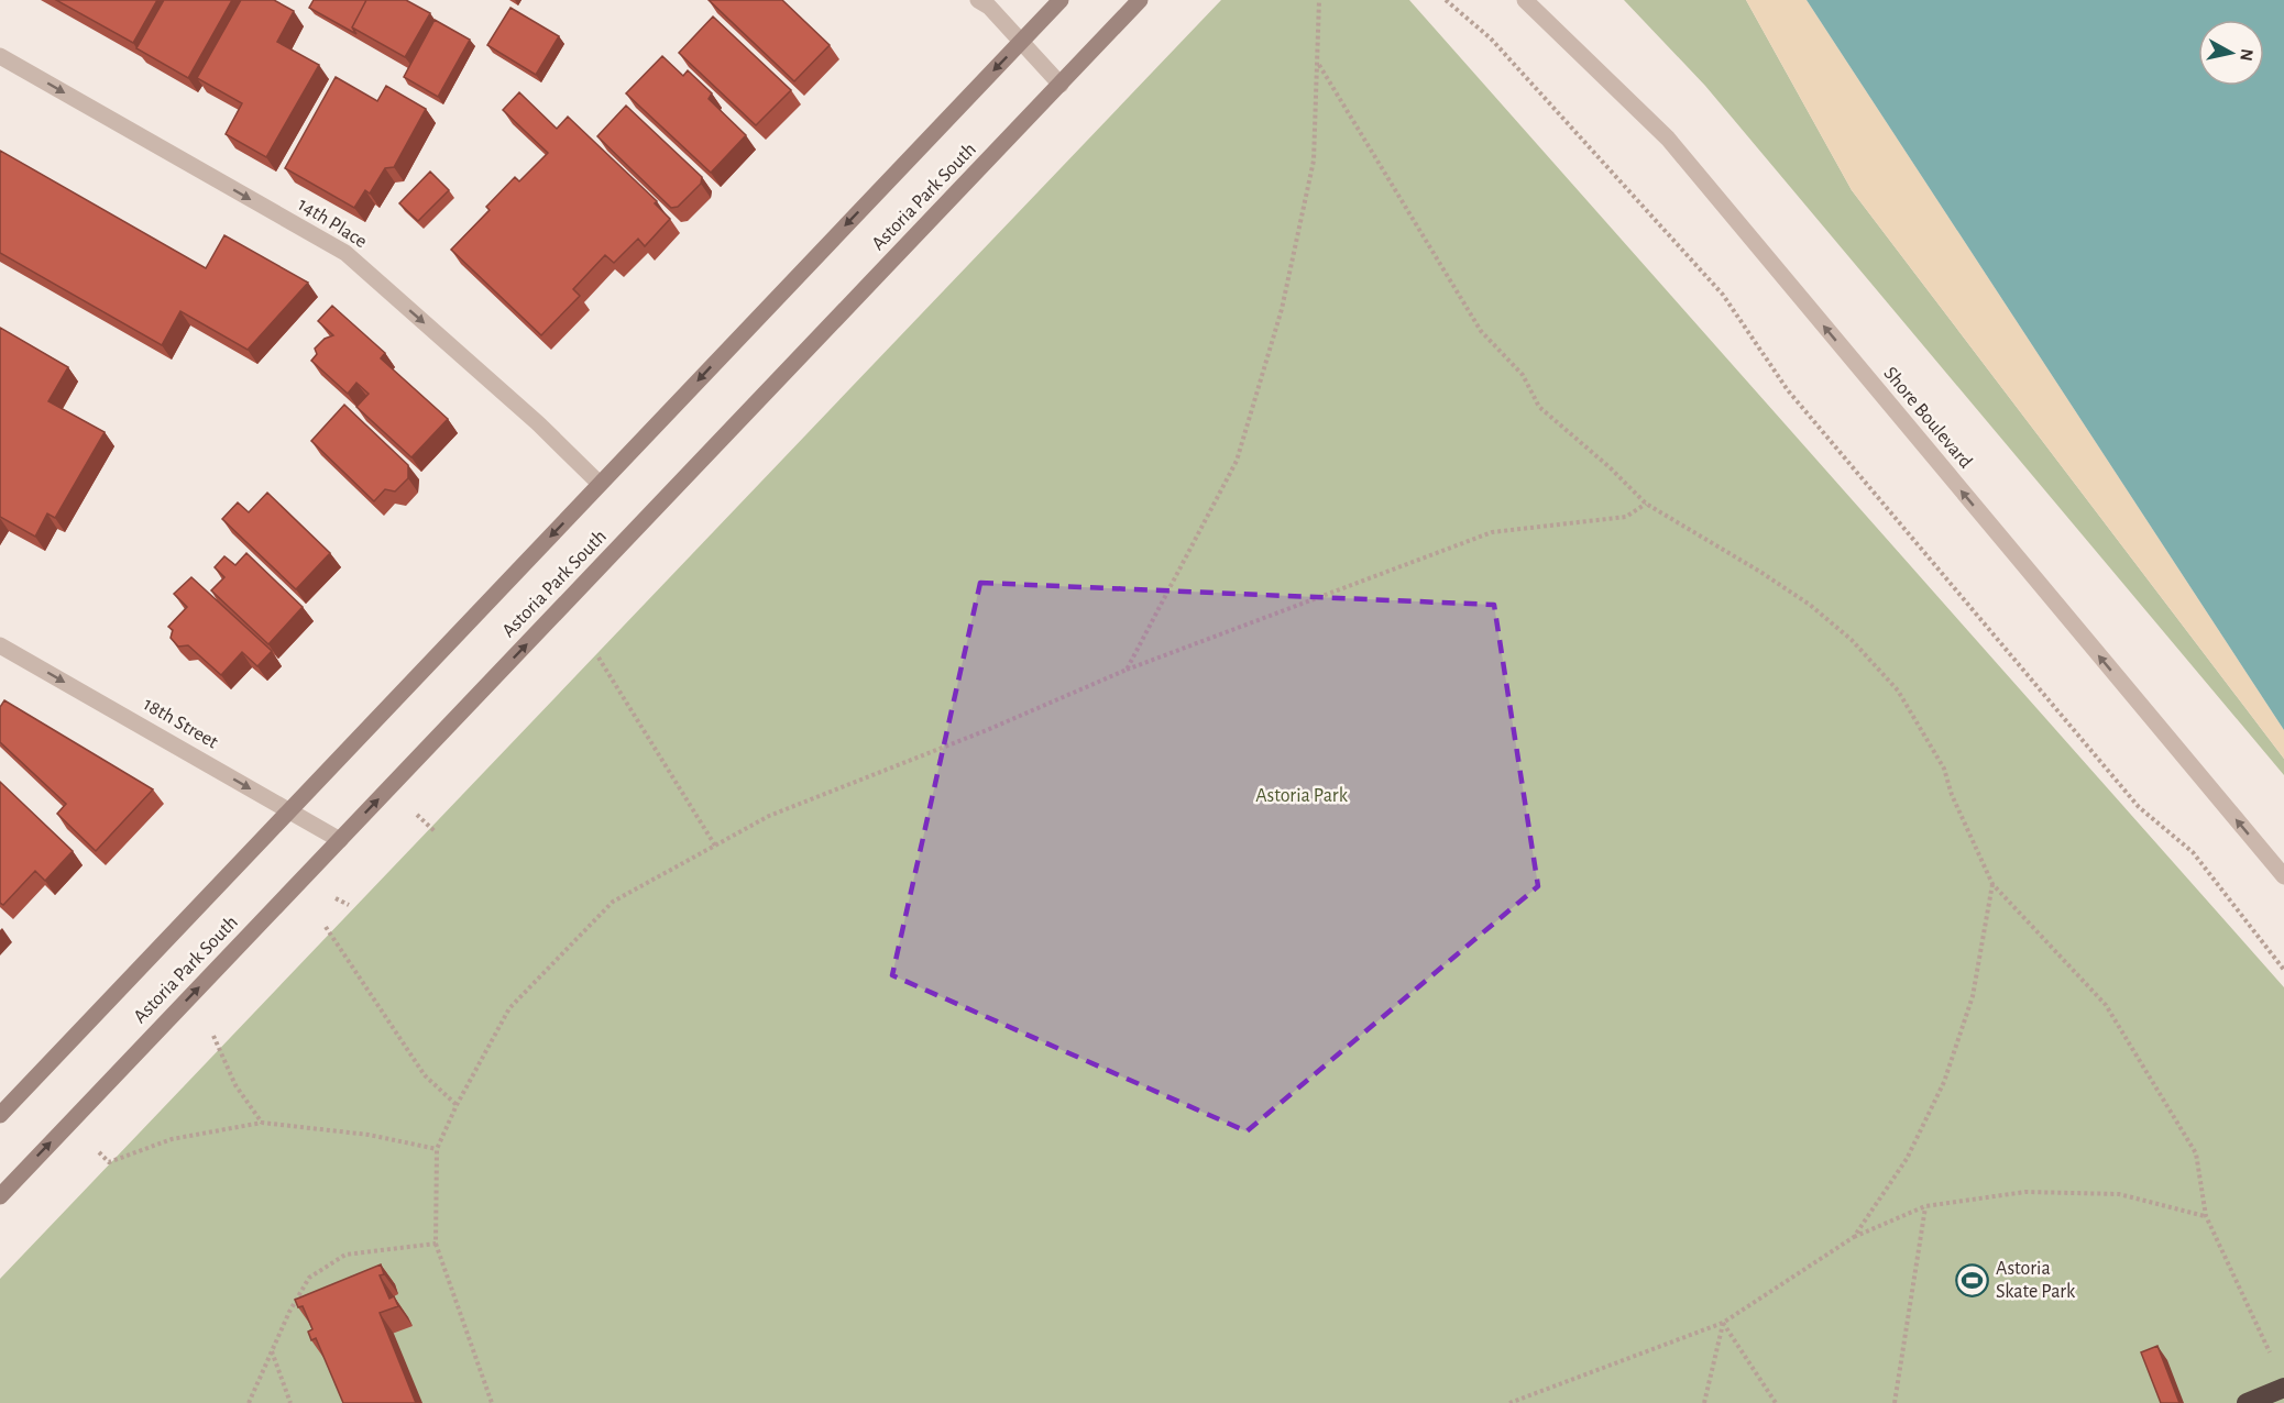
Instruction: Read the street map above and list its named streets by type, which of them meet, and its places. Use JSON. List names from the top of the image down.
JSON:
{
  "streets": {
    "street": [
      "Astoria Park South",
      "14th Place",
      "Shore Boulevard",
      "18th Street"
    ]
  },
  "crossings": [
    ["Astoria Park South", "14th Place"],
    ["Astoria Park South", "18th Street"]
  ],
  "one_way": ["14th Place", "Shore Boulevard", "18th Street"],
  "parks": ["Astoria Park"],
  "places": {
    "sports": ["Astoria Skate Park"]
  },
  "north": "right"
}
